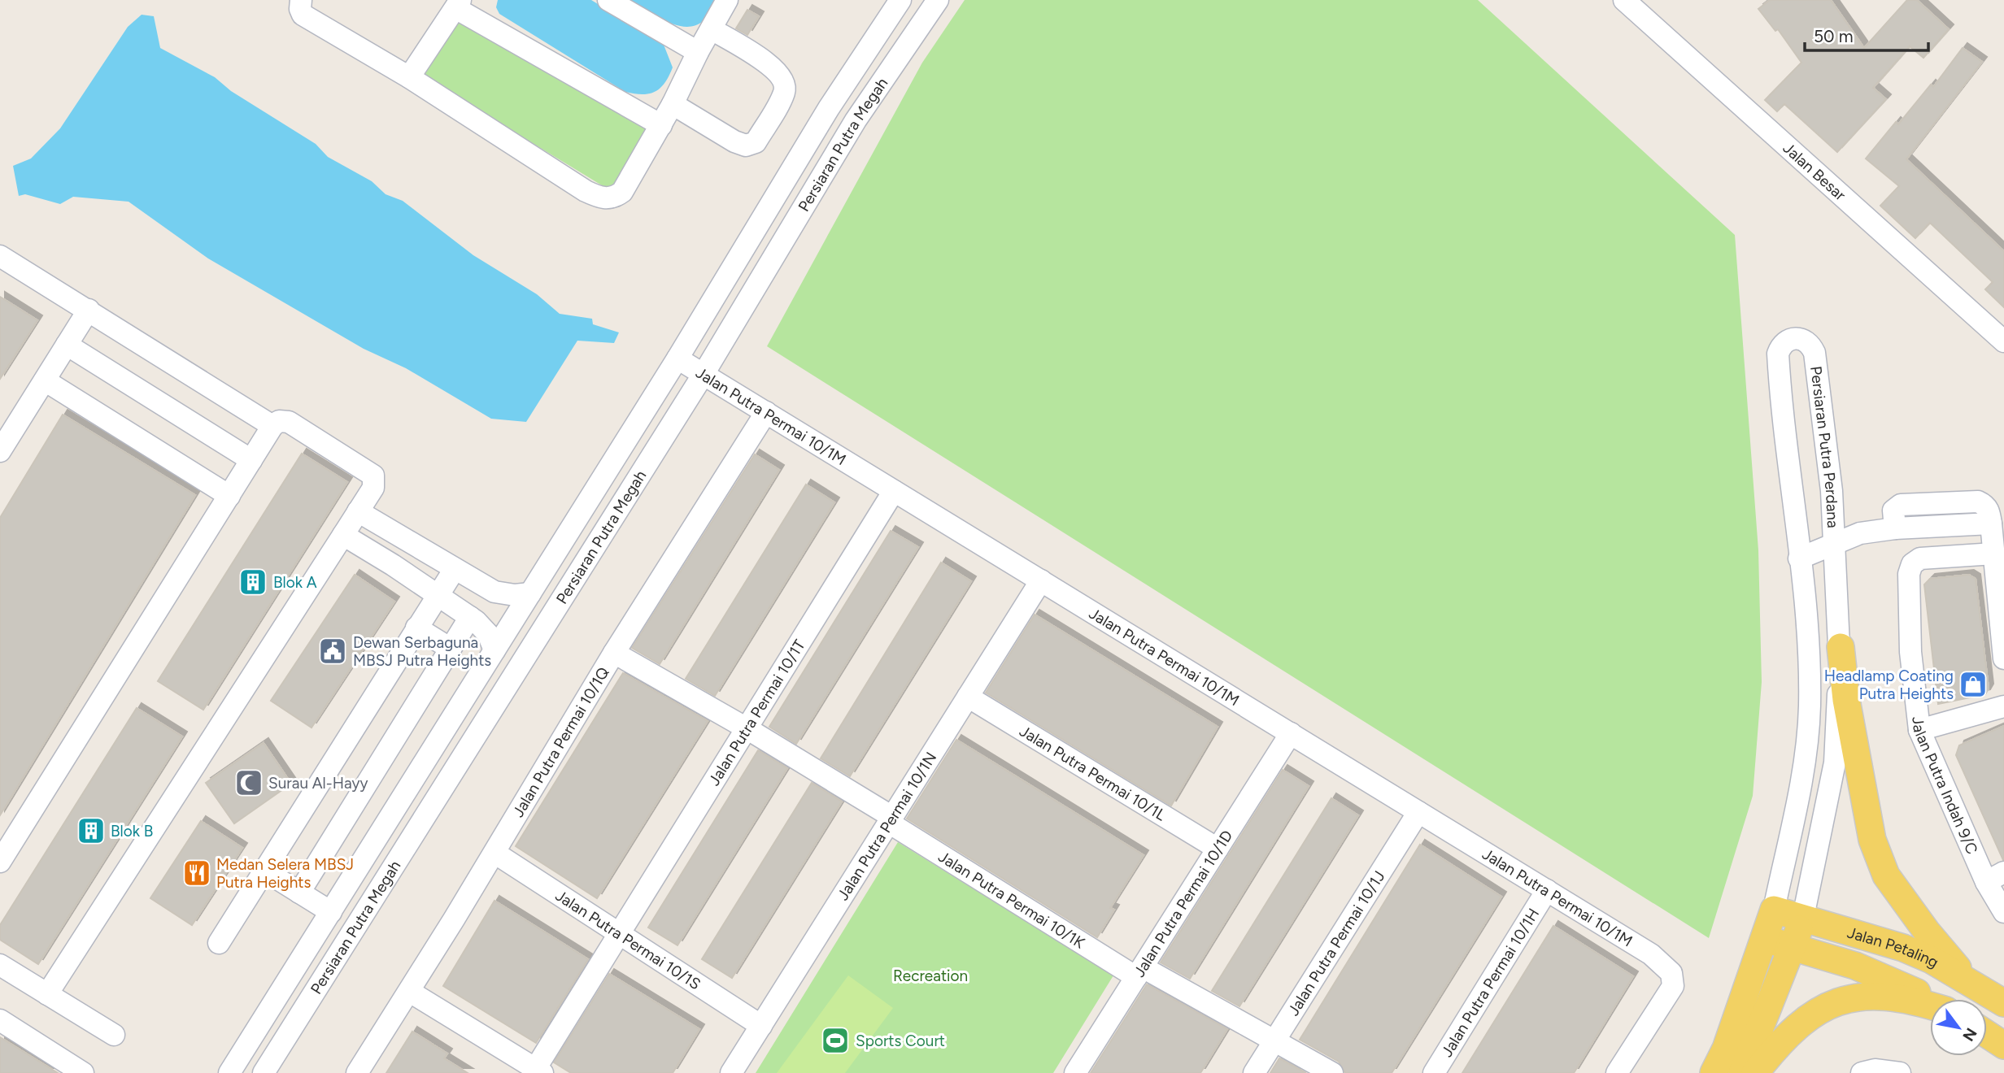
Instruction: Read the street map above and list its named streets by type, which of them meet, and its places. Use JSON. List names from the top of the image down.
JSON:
{
  "streets": {
    "main road": ["Persiaran Putra Perdana", "Jalan Petaling"],
    "street": [
      "Persiaran Putra Megah",
      "Jalan Besar",
      "Jalan Putra Permai 10/1M",
      "Jalan Putra Permai 10/1T",
      "Jalan Putra Permai 10/1Q",
      "Jalan Putra Permai 10/1L",
      "Jalan Putra Indah 9/C",
      "Jalan Putra Permai 10/1N",
      "Jalan Putra Permai 10/1K",
      "Jalan Putra Permai 10/1D",
      "Jalan Putra Permai 10/1S",
      "Jalan Putra Permai 10/1J",
      "Jalan Putra Permai 10/1H"
    ]
  },
  "crossings": [
    ["Persiaran Putra Megah", "Jalan Putra Permai 10/1M"],
    ["Jalan Putra Permai 10/1M", "Jalan Putra Permai 10/1T"],
    ["Jalan Putra Permai 10/1M", "Jalan Putra Permai 10/1Q"],
    ["Jalan Putra Permai 10/1M", "Jalan Putra Permai 10/1N"],
    ["Jalan Putra Permai 10/1M", "Jalan Putra Permai 10/1D"],
    ["Jalan Putra Permai 10/1M", "Jalan Putra Permai 10/1J"],
    ["Jalan Putra Permai 10/1M", "Jalan Putra Permai 10/1H"],
    ["Persiaran Putra Perdana", "Jalan Petaling"],
    ["Jalan Putra Permai 10/1T", "Jalan Putra Permai 10/1K"],
    ["Jalan Putra Permai 10/1T", "Jalan Putra Permai 10/1S"],
    ["Jalan Putra Permai 10/1Q", "Jalan Putra Permai 10/1K"],
    ["Jalan Putra Permai 10/1Q", "Jalan Putra Permai 10/1S"],
    ["Jalan Putra Permai 10/1L", "Jalan Putra Permai 10/1N"],
    ["Jalan Putra Permai 10/1L", "Jalan Putra Permai 10/1D"],
    ["Jalan Putra Permai 10/1N", "Jalan Putra Permai 10/1K"],
    ["Jalan Putra Permai 10/1N", "Jalan Putra Permai 10/1S"],
    ["Jalan Putra Permai 10/1K", "Jalan Putra Permai 10/1D"],
    ["Jalan Putra Permai 10/1K", "Jalan Putra Permai 10/1J"]
  ],
  "parks": ["Recreation"],
  "places": {
    "building": ["Blok A", "Blok B"],
    "public building": ["Dewan Serbaguna MBSJ Putra Heights"],
    "shop": ["Headlamp Coating Putra Heights"],
    "mosque": ["Surau Al-Hayy"],
    "restaurant": ["Medan Selera MBSJ Putra Heights"],
    "sports": ["Sports Court"]
  },
  "scale_bar": "50 m",
  "north": "bottom right"
}
